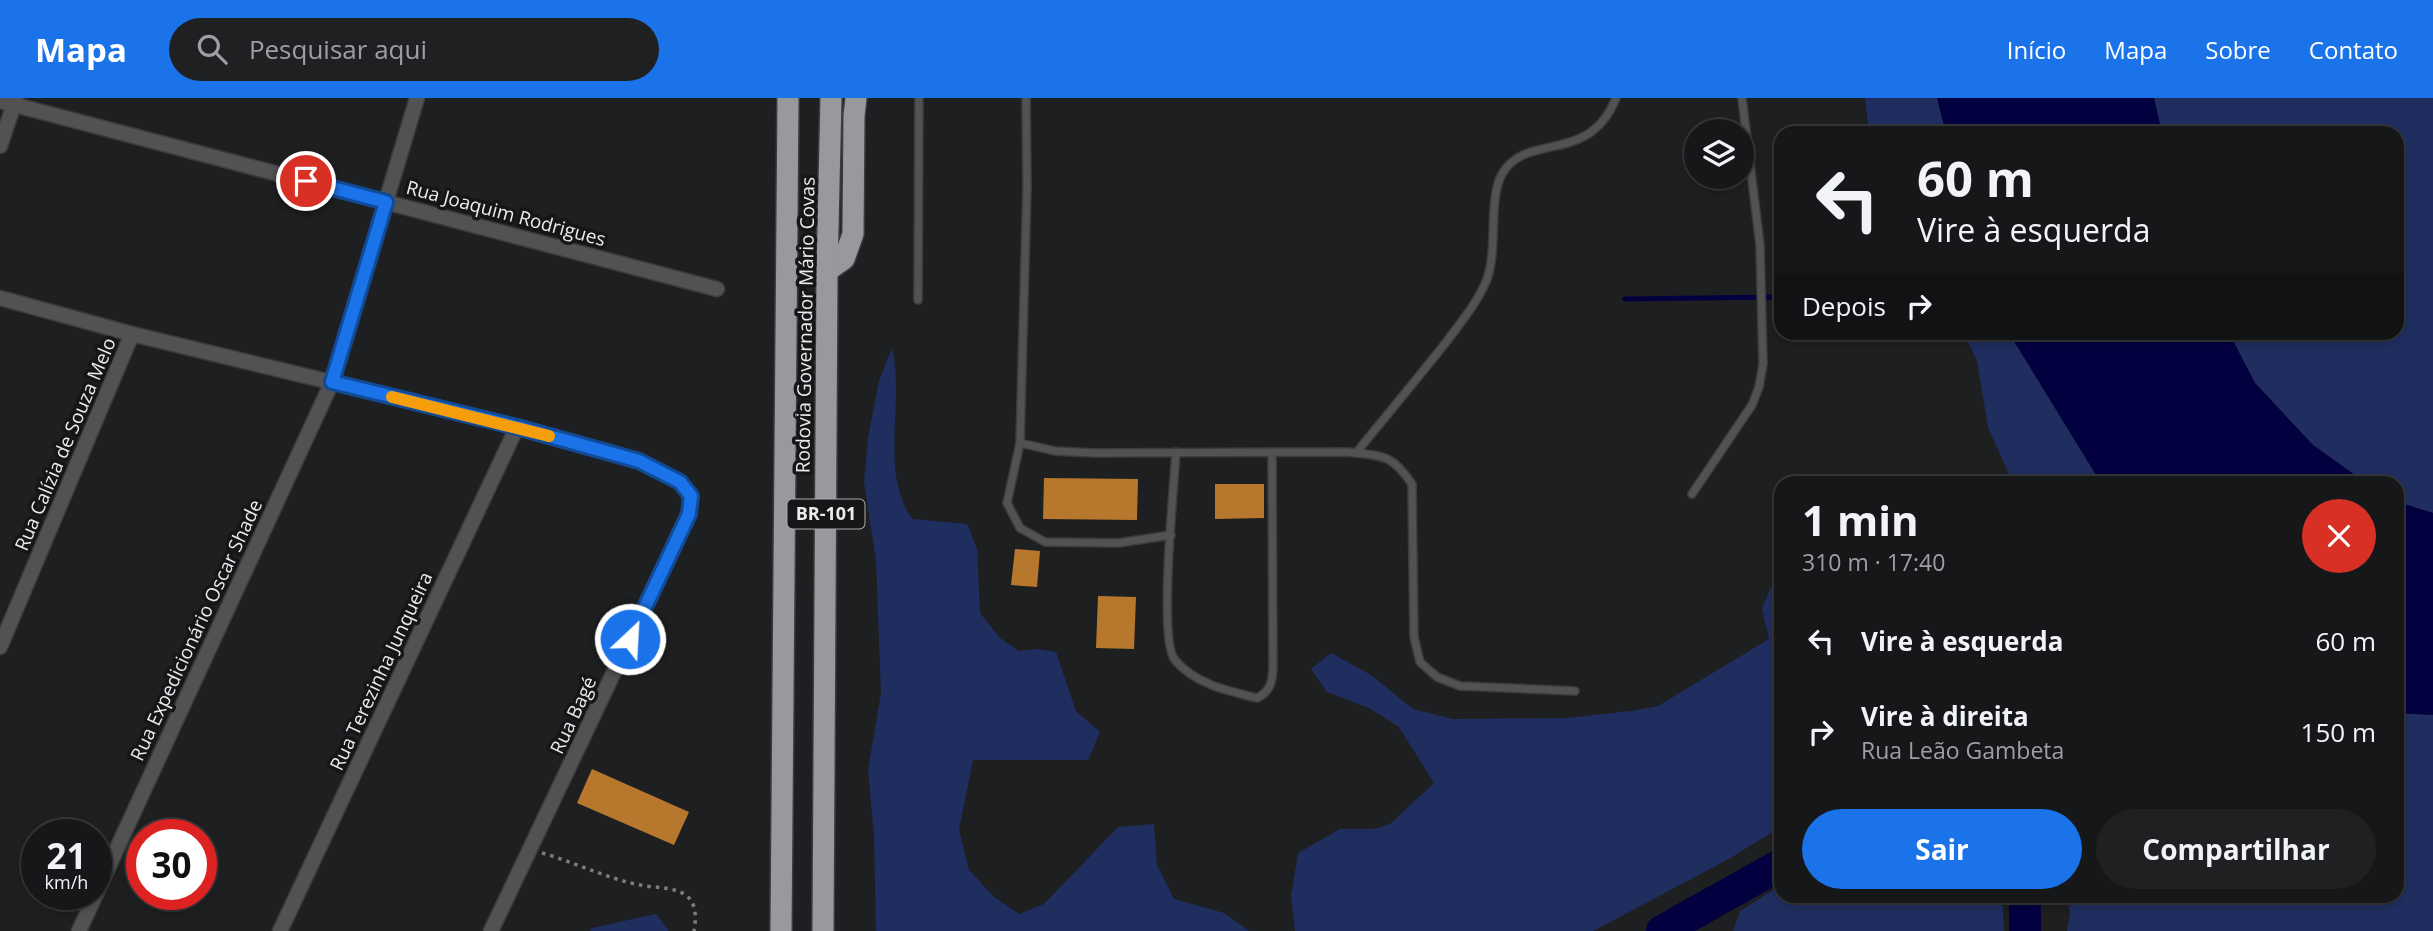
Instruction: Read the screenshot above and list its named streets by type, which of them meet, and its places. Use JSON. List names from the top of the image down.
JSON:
{
  "streets": {
    "highway": ["Rodovia Governador Mário Covas", "BR-101"],
    "street": [
      "Rua Joaquim Rodrigues",
      "Rua Calízia de Souza Melo",
      "Rua Expedicionário Oscar Shade",
      "Rua Terezinha Junqueira",
      "Rua Bagé"
    ]
  },
  "crossings": [
    ["Rua Joaquim Rodrigues", "Rua Expedicionário Oscar Shade"],
    ["Rua Terezinha Junqueira", "Rua Bagé"]
  ],
  "page": {
    "header": "Mapa",
    "search": "Pesquisar aqui",
    "nav": [
      "Início",
      "Mapa",
      "Sobre",
      "Contato"
    ],
    "turn": ["60 m", "Vire à esquerda"],
    "then": "Depois",
    "heading": ["1 min", "310 m · 17:40"],
    "list": [
      {
        "name": "Vire à esquerda",
        "value": "60 m"
      },
      {
        "name": "Vire à direita",
        "note": "Rua Leão Gambeta",
        "value": "150 m"
      }
    ],
    "buttons": ["Sair", "Compartilhar"],
    "speed": "21 km/h",
    "limit": "30"
  }
}
